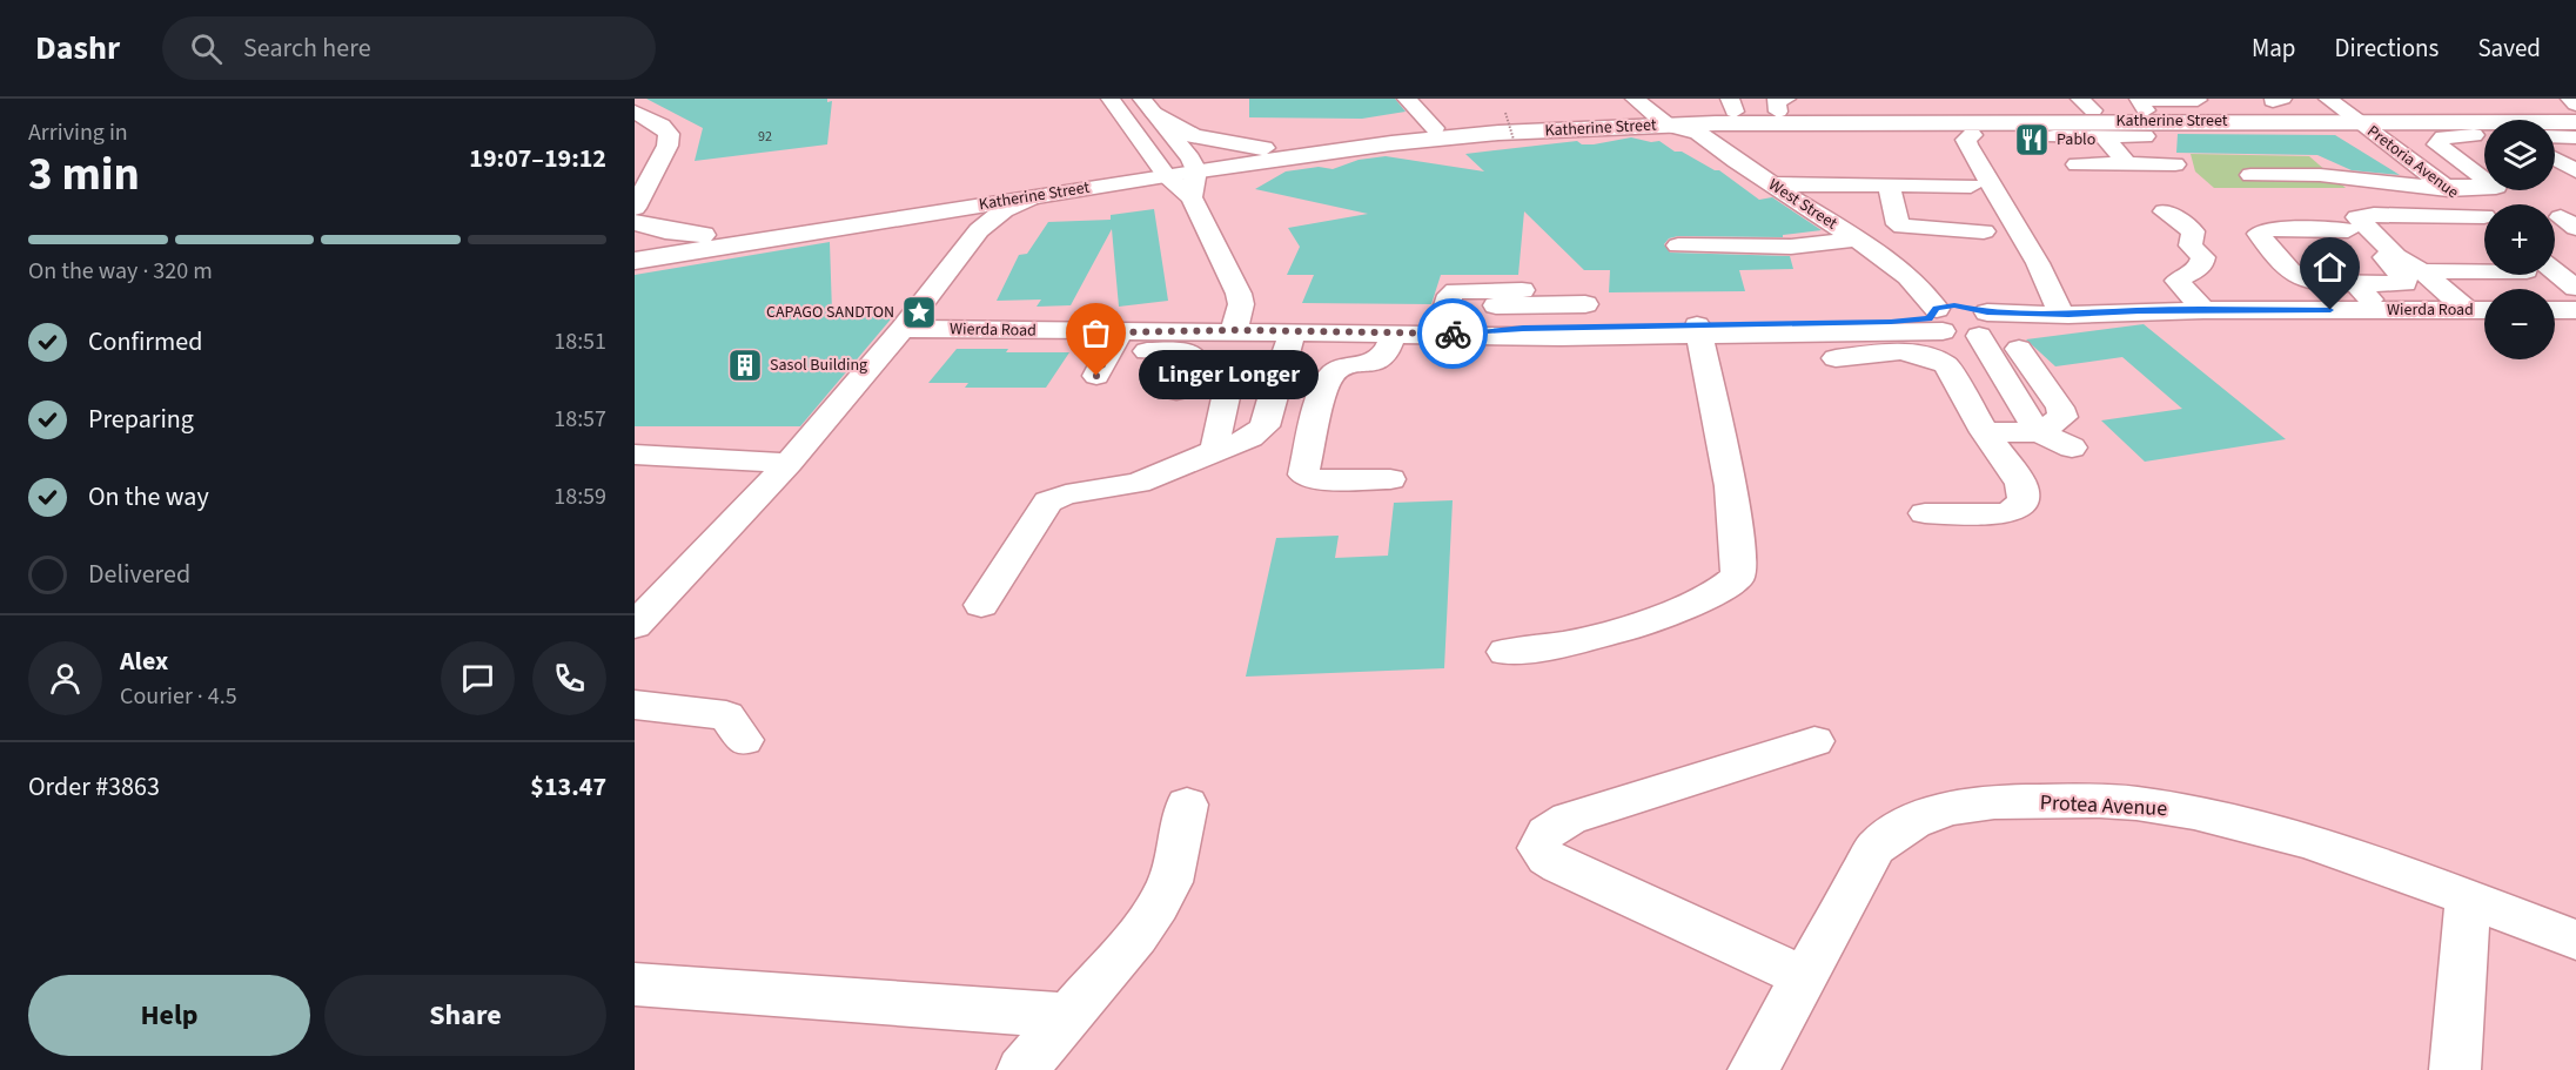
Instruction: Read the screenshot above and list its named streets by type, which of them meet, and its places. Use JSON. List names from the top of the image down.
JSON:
{
  "streets": {
    "main road": ["Katherine Street"],
    "street": [
      "Pretoria Avenue",
      "West Street",
      "Wierda Road",
      "Protea Avenue"
    ]
  },
  "crossings": [
    ["Katherine Street", "Pretoria Avenue"],
    ["Katherine Street", "West Street"],
    ["West Street", "Wierda Road"]
  ],
  "places": {
    "restaurant": ["Pablo"],
    "place": ["CAPAGO SANDTON"],
    "building": ["Sasol Building"],
    "other": ["Linger Longer"]
  },
  "house_numbers": ["92"],
  "page": {
    "header": "Dashr",
    "search": "Search here",
    "nav": ["Map", "Directions", "Saved"],
    "heading": ["3 min", "Arriving in", "19:07–19:12"],
    "panel": [
      "Alex",
      "Courier · 4.5",
      "Order #3863",
      "$13.47"
    ],
    "map_buttons": ["+", "−"],
    "bar": "On the way · 320 m",
    "list": [
      ["Confirmed", "18:51"],
      ["Preparing", "18:57"],
      ["On the way", "18:59"],
      "Delivered"
    ],
    "bubble": "Linger Longer",
    "buttons": ["Help", "Share"]
  }
}
